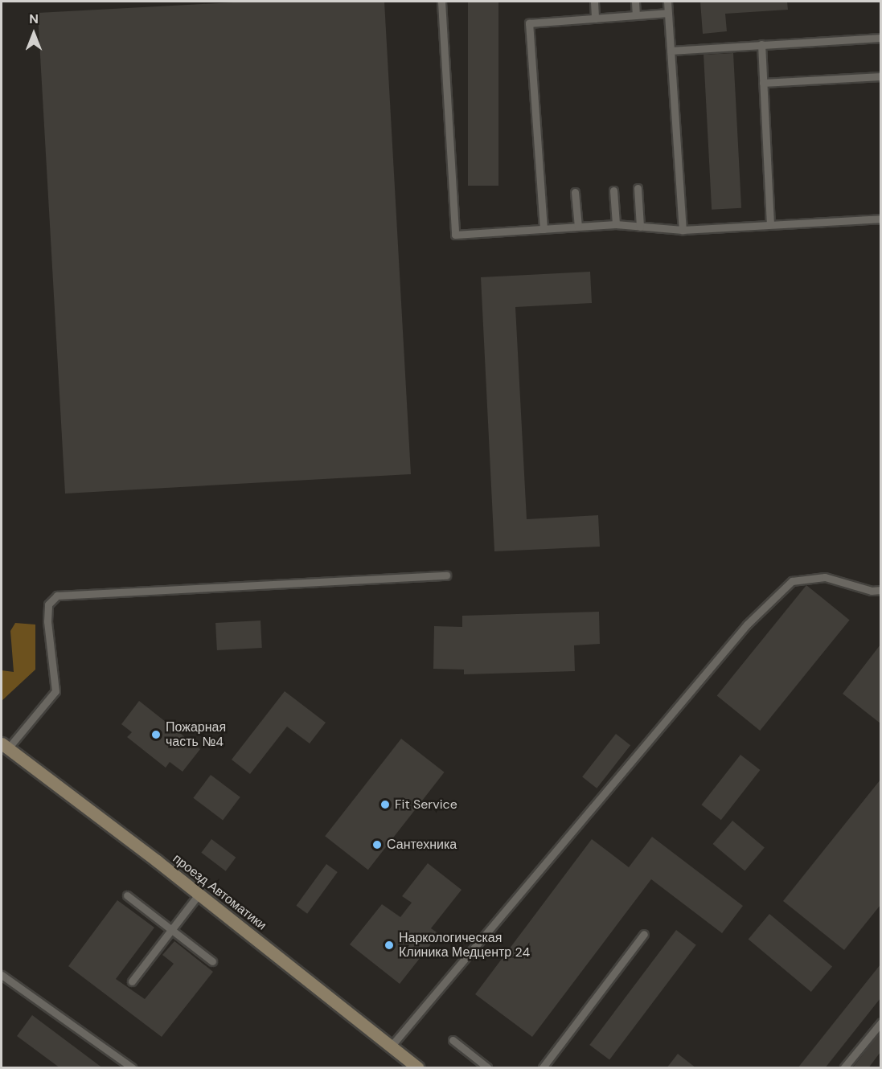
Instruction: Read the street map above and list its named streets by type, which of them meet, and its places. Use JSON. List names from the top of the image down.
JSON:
{
  "streets": {
    "main road": ["проезд Автоматики"]
  },
  "places": [
    "Пожарная часть №4",
    "Fit Service",
    "Сантехника",
    "Наркологическая Клиника Медцентр 24"
  ],
  "north": "top"
}
